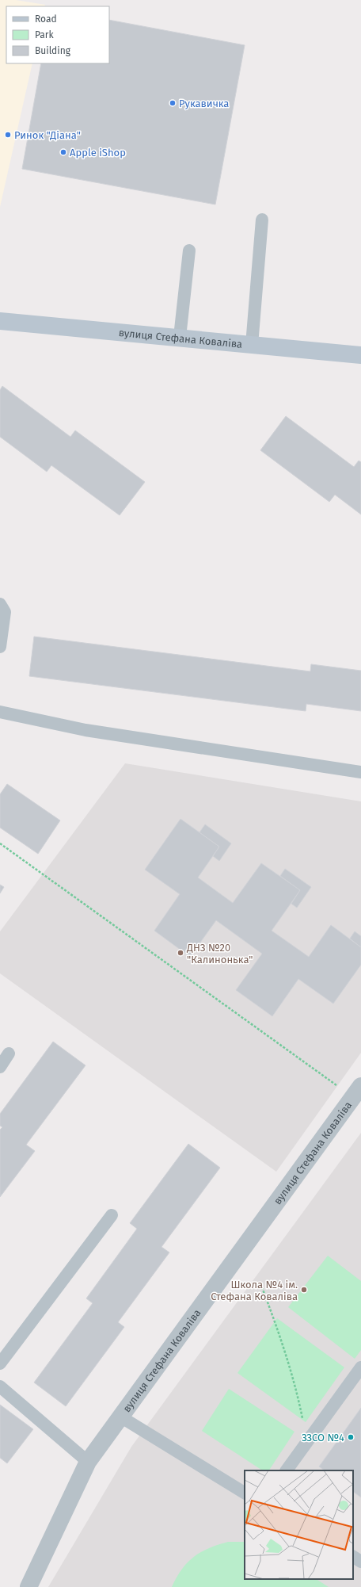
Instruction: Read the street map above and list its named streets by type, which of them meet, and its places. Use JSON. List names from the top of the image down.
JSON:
{
  "streets": {
    "street": ["вулиця Стефана Коваліва"]
  },
  "places": [
    "Рукавичка",
    "Ринок \"Діана\"",
    "Apple iShop",
    "ДНЗ №20 \"Калинонька\"",
    "Школа №4 ім. Стефана Коваліва",
    "ЗЗСО №4"
  ],
  "legend": ["Road", "Park", "Building"]
}
